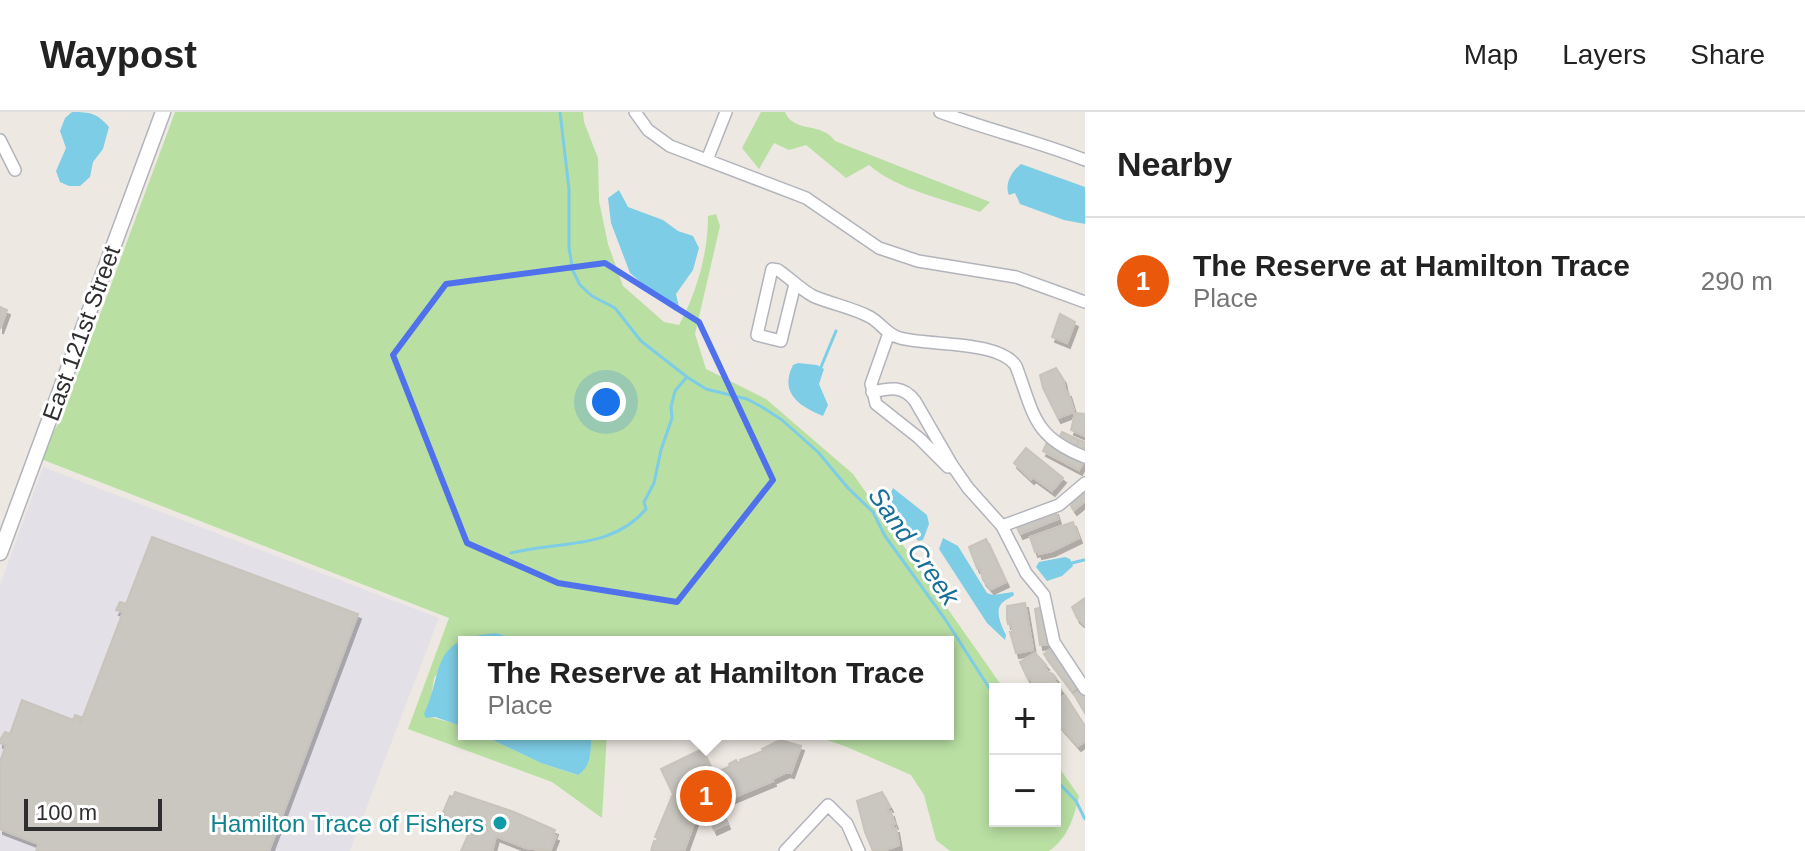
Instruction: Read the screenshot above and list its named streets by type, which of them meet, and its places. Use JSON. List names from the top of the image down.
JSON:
{
  "streets": {
    "street": ["East 121st Street"]
  },
  "water": ["Sand Creek"],
  "places": ["Hamilton Trace of Fishers"],
  "scale_bar": "100 m",
  "page": {
    "header": "Waypost",
    "nav": ["Map", "Layers", "Share"],
    "heading": "Nearby",
    "list": [
      {
        "mark": "1",
        "name": "The Reserve at Hamilton Trace",
        "note": "Place",
        "value": "290 m"
      }
    ],
    "popup": ["The Reserve at Hamilton Trace", "Place"],
    "map_buttons": ["+", "−"],
    "pins": "1",
    "scale": "100 m"
  }
}
